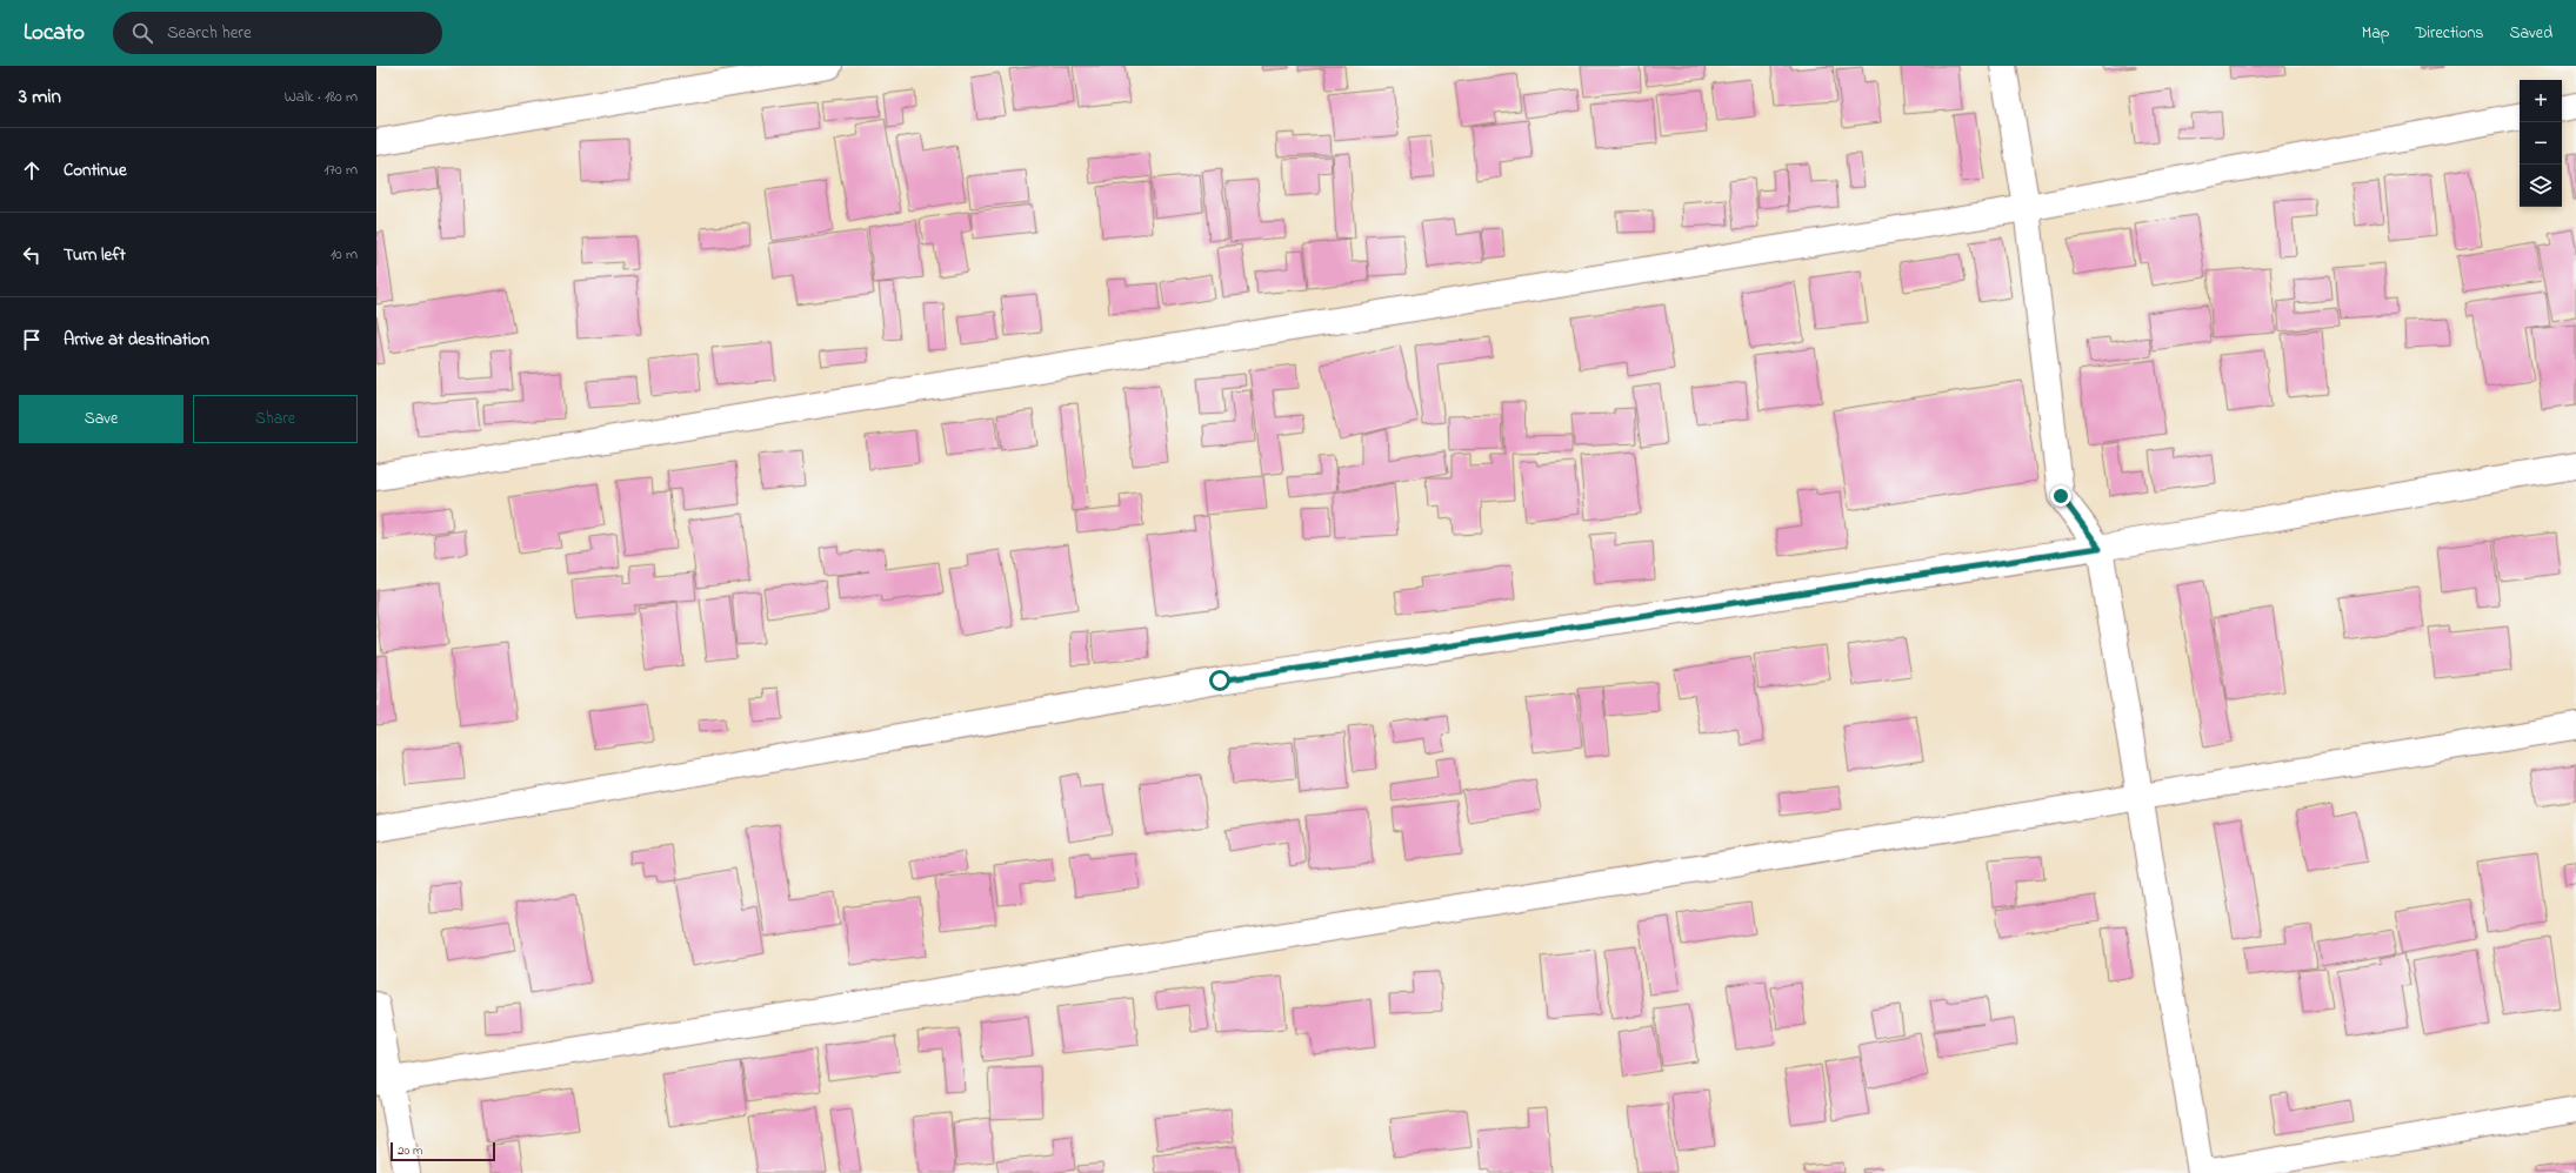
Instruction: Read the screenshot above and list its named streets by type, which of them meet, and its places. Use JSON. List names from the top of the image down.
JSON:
{
  "scale_bar": "20 m",
  "page": {
    "header": "Locato",
    "search": "Search here",
    "nav": ["Map", "Directions", "Saved"],
    "heading": ["3 min", "Walk · 180 m"],
    "map_buttons": ["+", "−"],
    "list": [
      ["Continue", "170 m"],
      ["Turn left", "10 m"],
      "Arrive at destination"
    ],
    "buttons": ["Save", "Share"],
    "scale": "20 m"
  }
}
